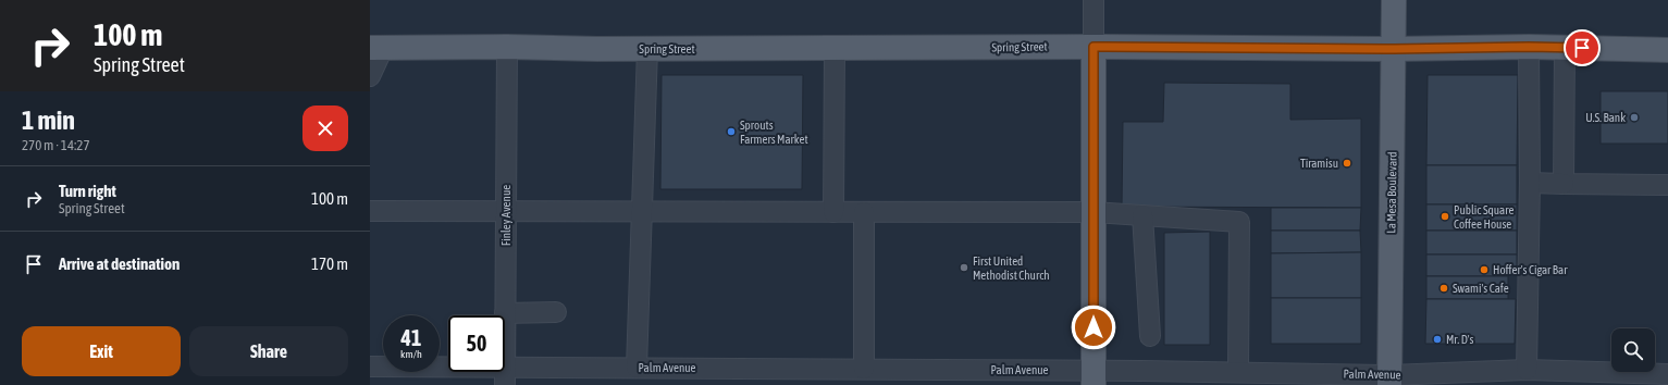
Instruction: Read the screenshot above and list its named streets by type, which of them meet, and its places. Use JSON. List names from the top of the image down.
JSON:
{
  "streets": {
    "main road": ["Spring Street", "La Mesa Boulevard"],
    "street": ["Finley Avenue", "Palm Avenue"]
  },
  "crossings": [
    ["Spring Street", "La Mesa Boulevard"],
    ["Spring Street", "Finley Avenue"],
    ["La Mesa Boulevard", "Palm Avenue"],
    ["Finley Avenue", "Palm Avenue"]
  ],
  "places": [
    "U.S. Bank",
    "Sprouts Farmers Market",
    "Tiramisu",
    "Public Square Coffee House",
    "First United Methodist Church",
    "Hoffer's Cigar Bar",
    "Swami's Cafe",
    "Mr. D's"
  ],
  "page": {
    "turn": ["100 m", "Spring Street"],
    "heading": ["1 min", "270 m · 14:27"],
    "list": [
      {
        "name": "Turn right",
        "note": "Spring Street",
        "value": "100 m"
      },
      {
        "name": "Arrive at destination",
        "value": "170 m"
      }
    ],
    "speed": "41 km/h",
    "limit": "50",
    "buttons": ["Exit", "Share"]
  }
}
